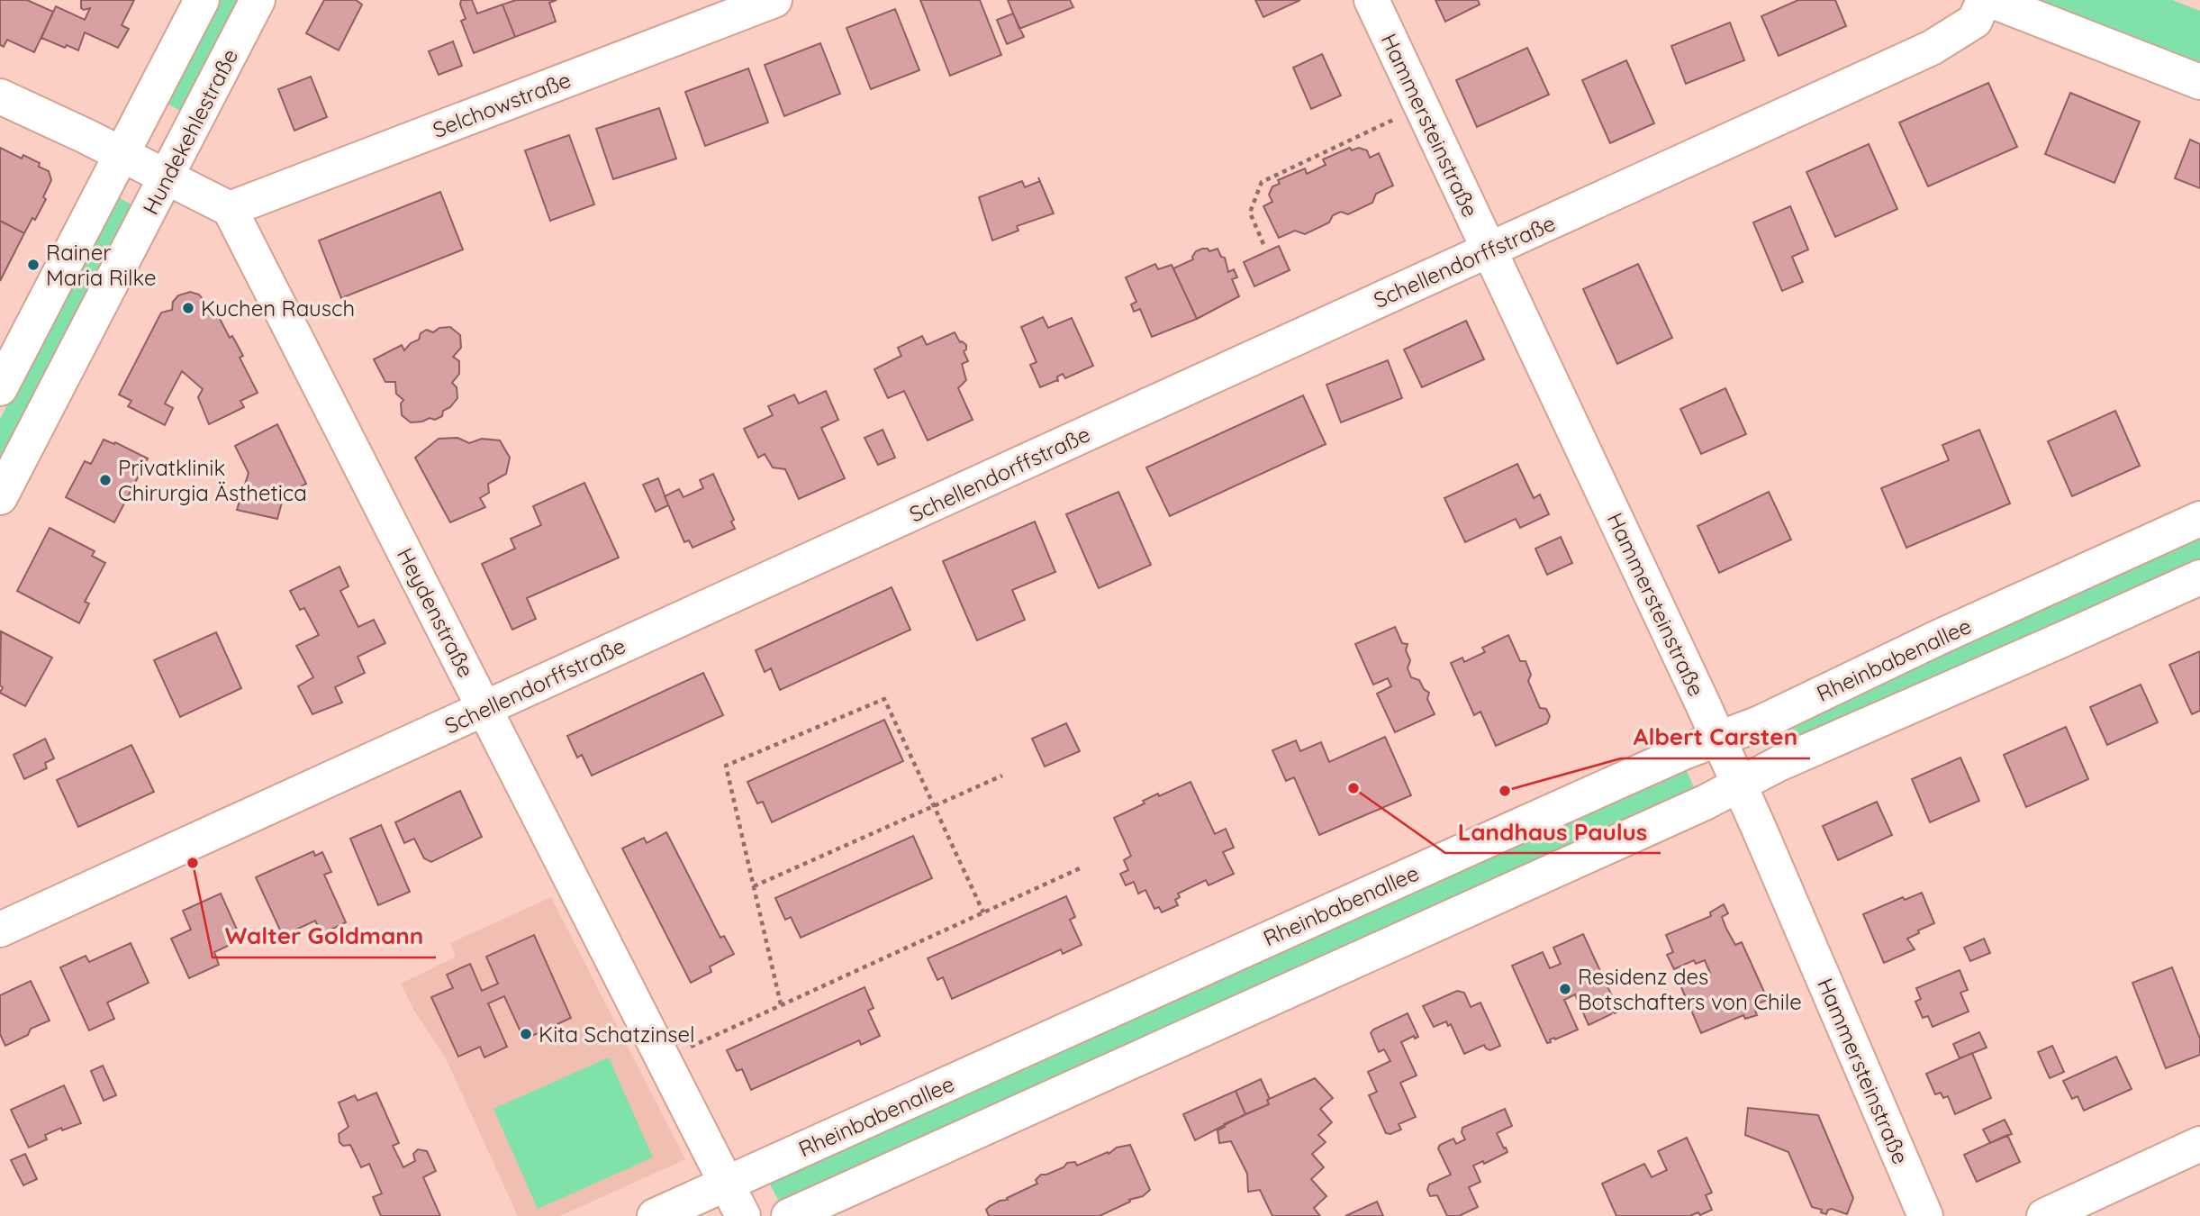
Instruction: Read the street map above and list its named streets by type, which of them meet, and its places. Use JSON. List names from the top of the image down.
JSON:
{
  "streets": {
    "street": [
      "Selchowstraße",
      "Hammersteinstraße",
      "Hundekehlestraße",
      "Schellendorffstraße",
      "Heydenstraße",
      "Rheinbabenallee"
    ]
  },
  "crossings": [
    ["Selchowstraße", "Heydenstraße"],
    ["Hammersteinstraße", "Schellendorffstraße"],
    ["Hammersteinstraße", "Rheinbabenallee"],
    ["Schellendorffstraße", "Heydenstraße"],
    ["Heydenstraße", "Rheinbabenallee"]
  ],
  "places": [
    "Rainer Maria Rilke",
    "Kuchen Rausch",
    "Privatklinik Chirurgia Ästhetica",
    "Landhaus Paulus",
    "Albert Carsten",
    "Walter Goldmann",
    "Residenz des Botschafters von Chile",
    "Kita Schatzinsel"
  ]
}
